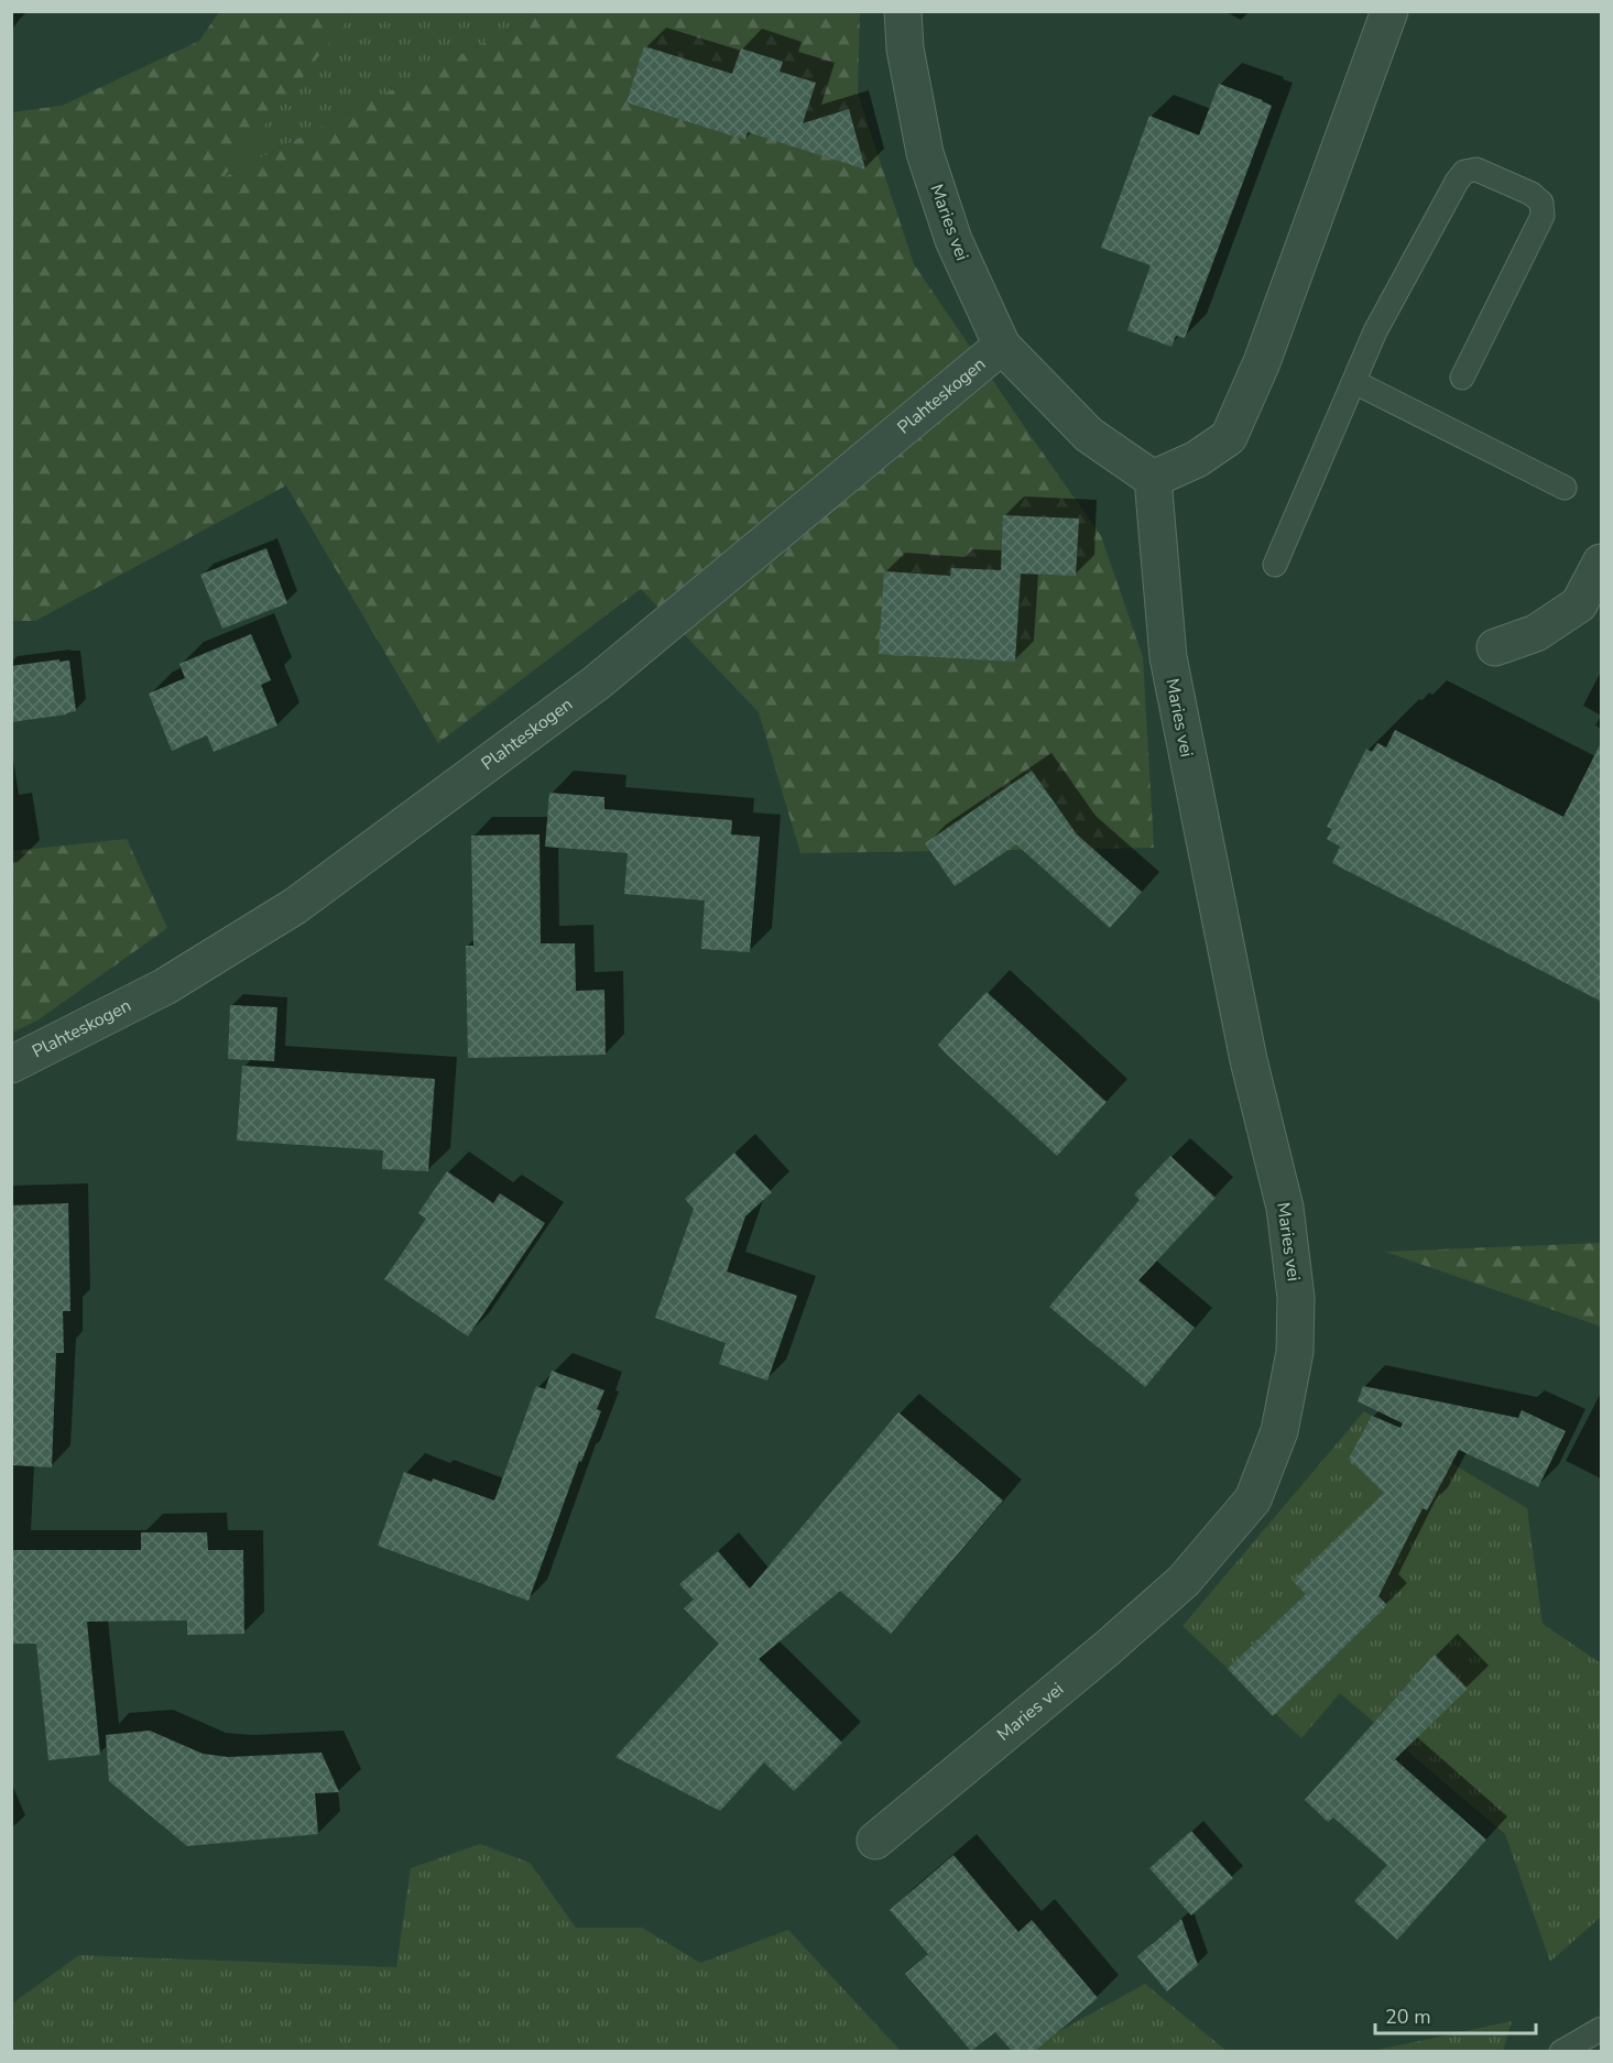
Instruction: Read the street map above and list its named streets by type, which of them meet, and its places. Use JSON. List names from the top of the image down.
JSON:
{
  "streets": {
    "street": ["Maries vei", "Plahteskogen"]
  },
  "crossings": [
    ["Maries vei", "Plahteskogen"]
  ],
  "scale_bar": "20 m"
}
